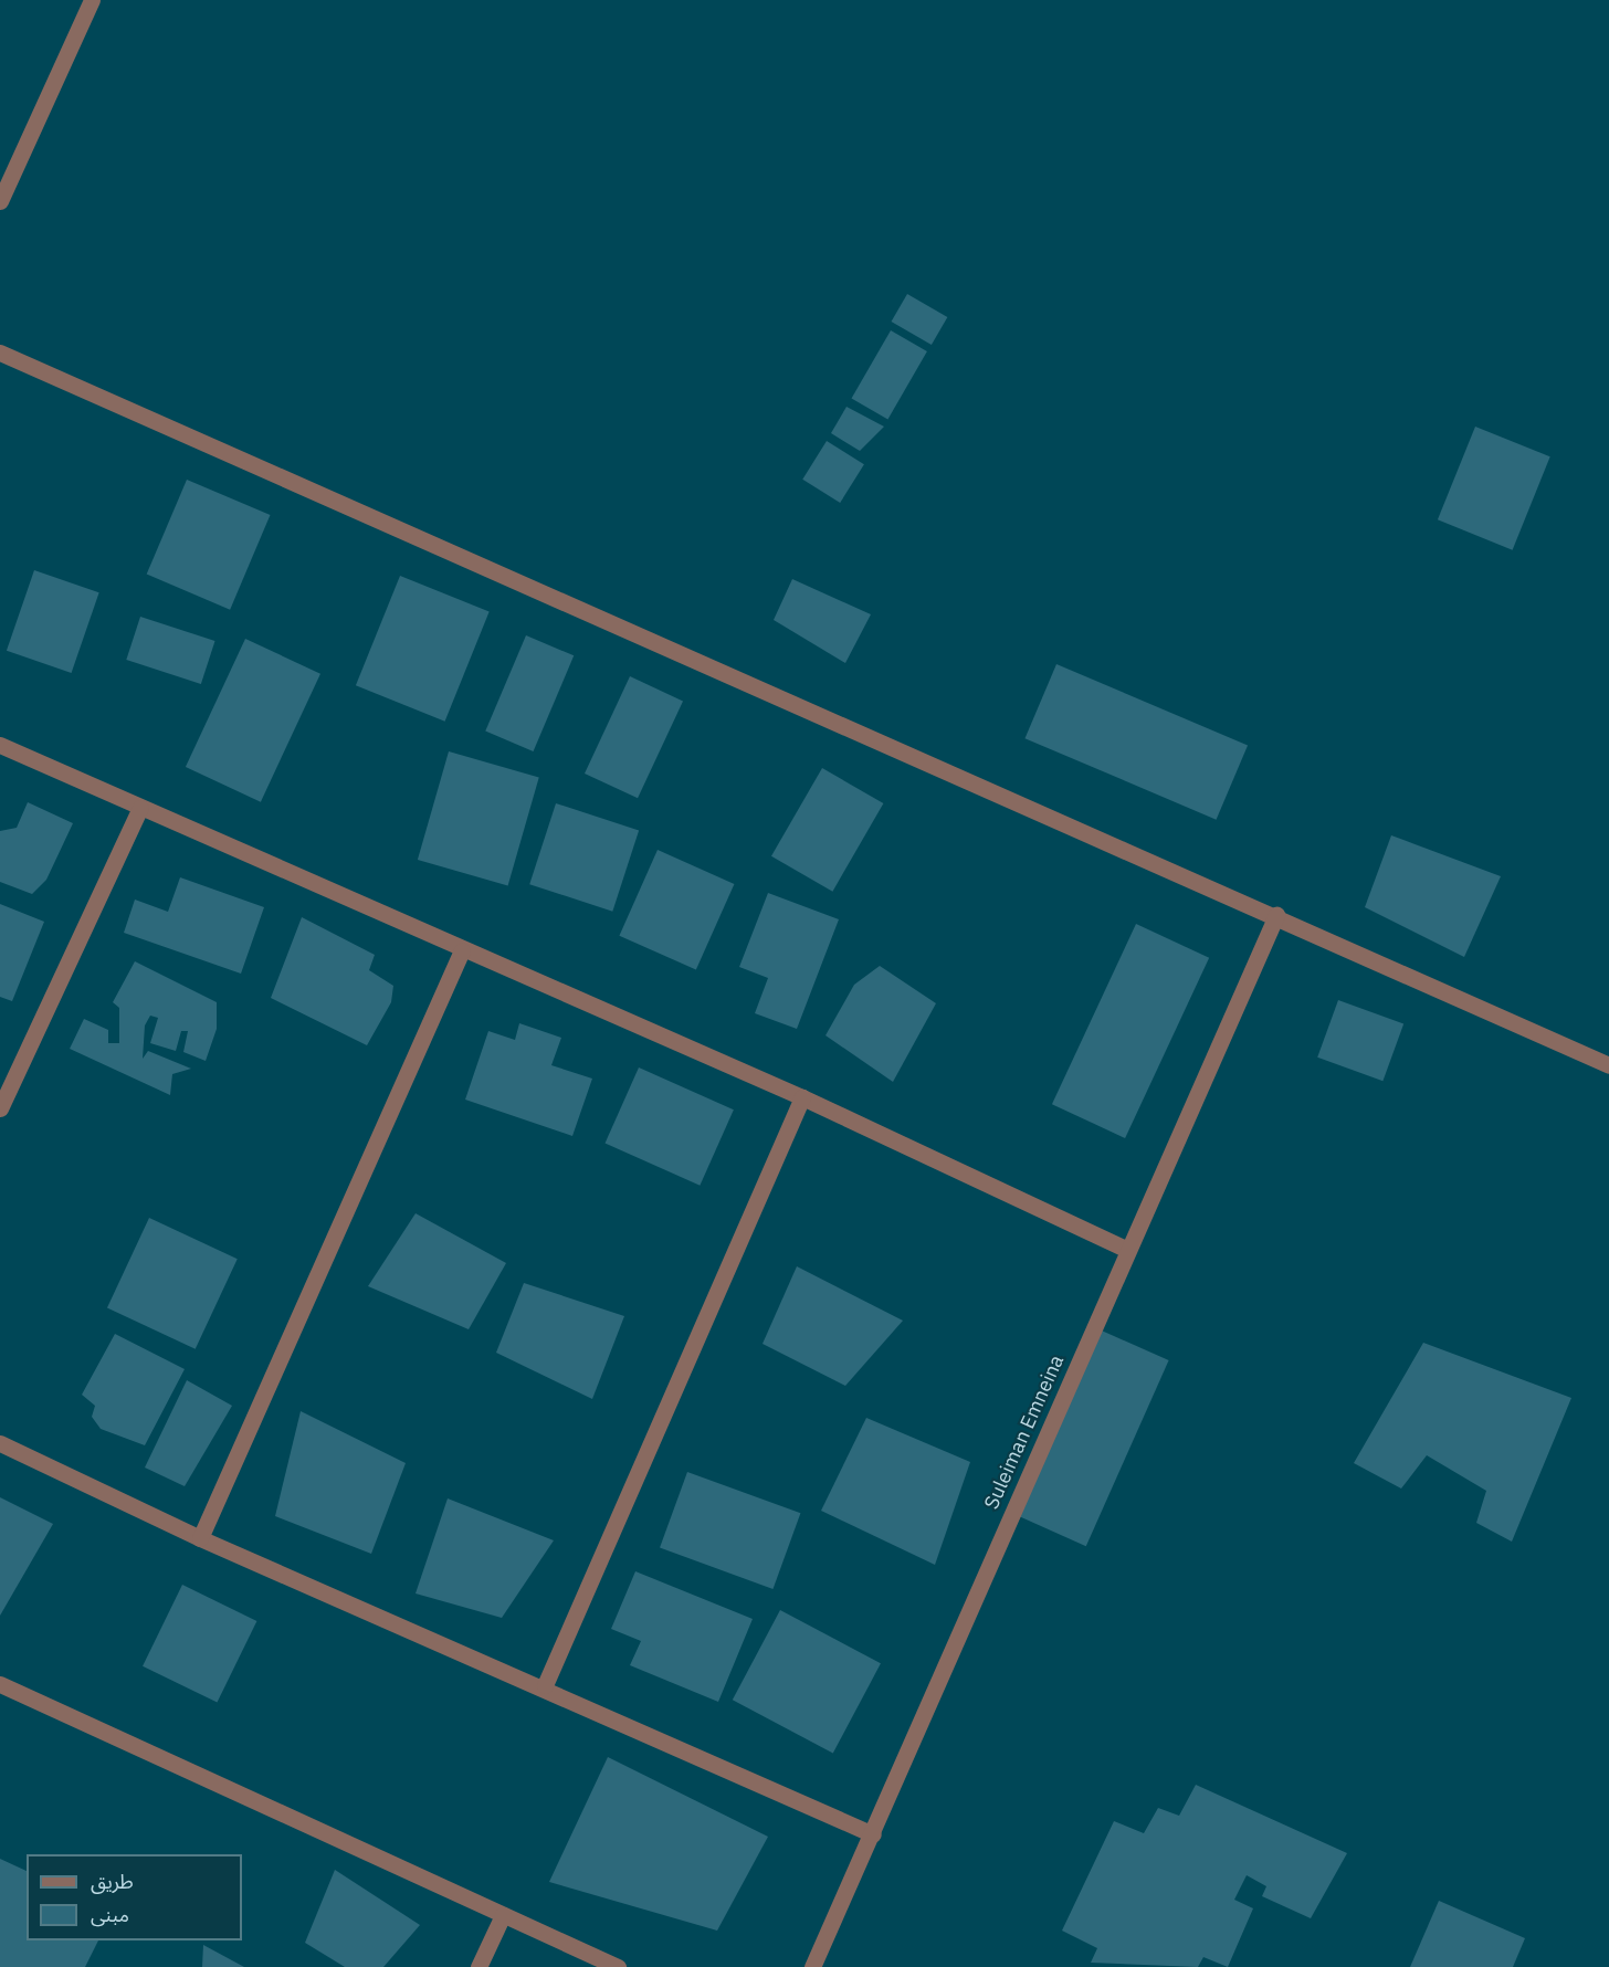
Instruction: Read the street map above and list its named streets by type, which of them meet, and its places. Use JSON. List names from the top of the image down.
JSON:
{
  "streets": {
    "street": ["Suleiman Emneina"]
  },
  "legend": ["طريق", "مبنى"]
}
